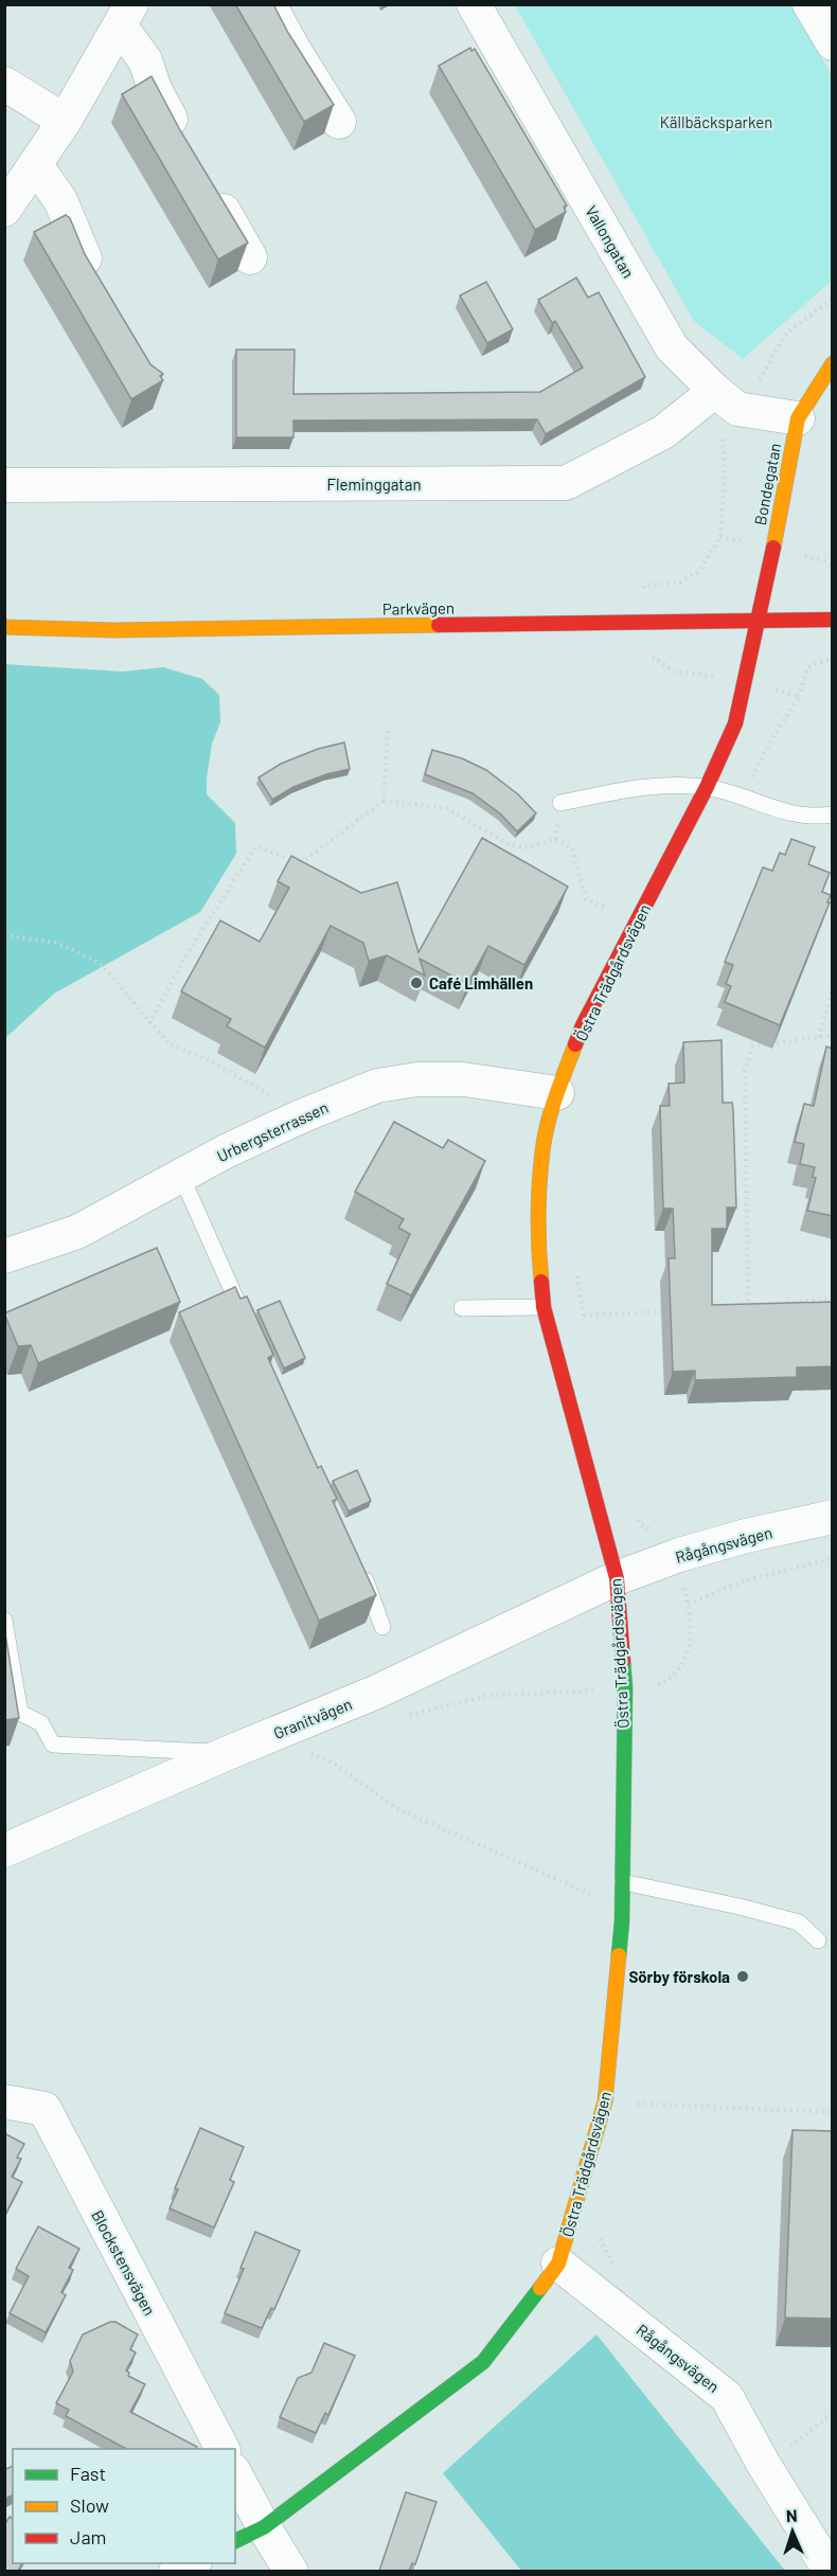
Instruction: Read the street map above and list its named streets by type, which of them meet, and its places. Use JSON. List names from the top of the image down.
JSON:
{
  "streets": {
    "street": [
      "Vallongatan",
      "Fleminggatan",
      "Bondegatan",
      "Parkvägen",
      "Östra Trädgårdsvägen",
      "Urbergsterrassen",
      "Rågångsvägen",
      "Granitvägen",
      "Blockstensvägen"
    ]
  },
  "crossings": [
    ["Vallongatan", "Fleminggatan"],
    ["Bondegatan", "Parkvägen"],
    ["Bondegatan", "Östra Trädgårdsvägen"],
    ["Parkvägen", "Östra Trädgårdsvägen"],
    ["Östra Trädgårdsvägen", "Urbergsterrassen"],
    ["Östra Trädgårdsvägen", "Rågångsvägen"],
    ["Östra Trädgårdsvägen", "Granitvägen"],
    ["Rågångsvägen", "Granitvägen"]
  ],
  "parks": ["Källbäcksparken"],
  "places": ["Café Limhällen", "Sörby förskola"],
  "legend": ["Fast", "Slow", "Jam"],
  "north": "top"
}
